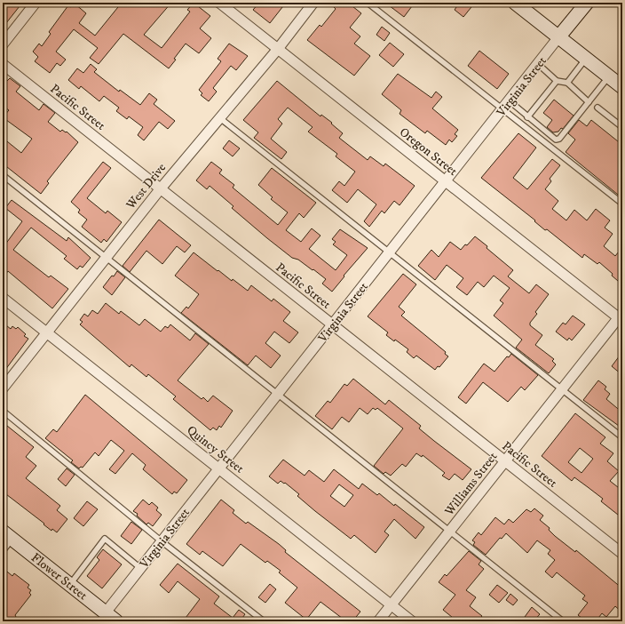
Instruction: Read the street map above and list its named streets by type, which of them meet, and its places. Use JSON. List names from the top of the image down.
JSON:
{
  "streets": {
    "street": [
      "Virginia Street",
      "Pacific Street",
      "Oregon Street",
      "West Drive",
      "Quincy Street",
      "Williams Street",
      "Flower Street"
    ]
  },
  "crossings": [
    ["Virginia Street", "Pacific Street"],
    ["Virginia Street", "Oregon Street"],
    ["Virginia Street", "Quincy Street"],
    ["Virginia Street", "Flower Street"],
    ["Pacific Street", "West Drive"],
    ["Pacific Street", "Williams Street"],
    ["Oregon Street", "West Drive"],
    ["Oregon Street", "Williams Street"],
    ["West Drive", "Quincy Street"],
    ["Quincy Street", "Williams Street"]
  ]
}
